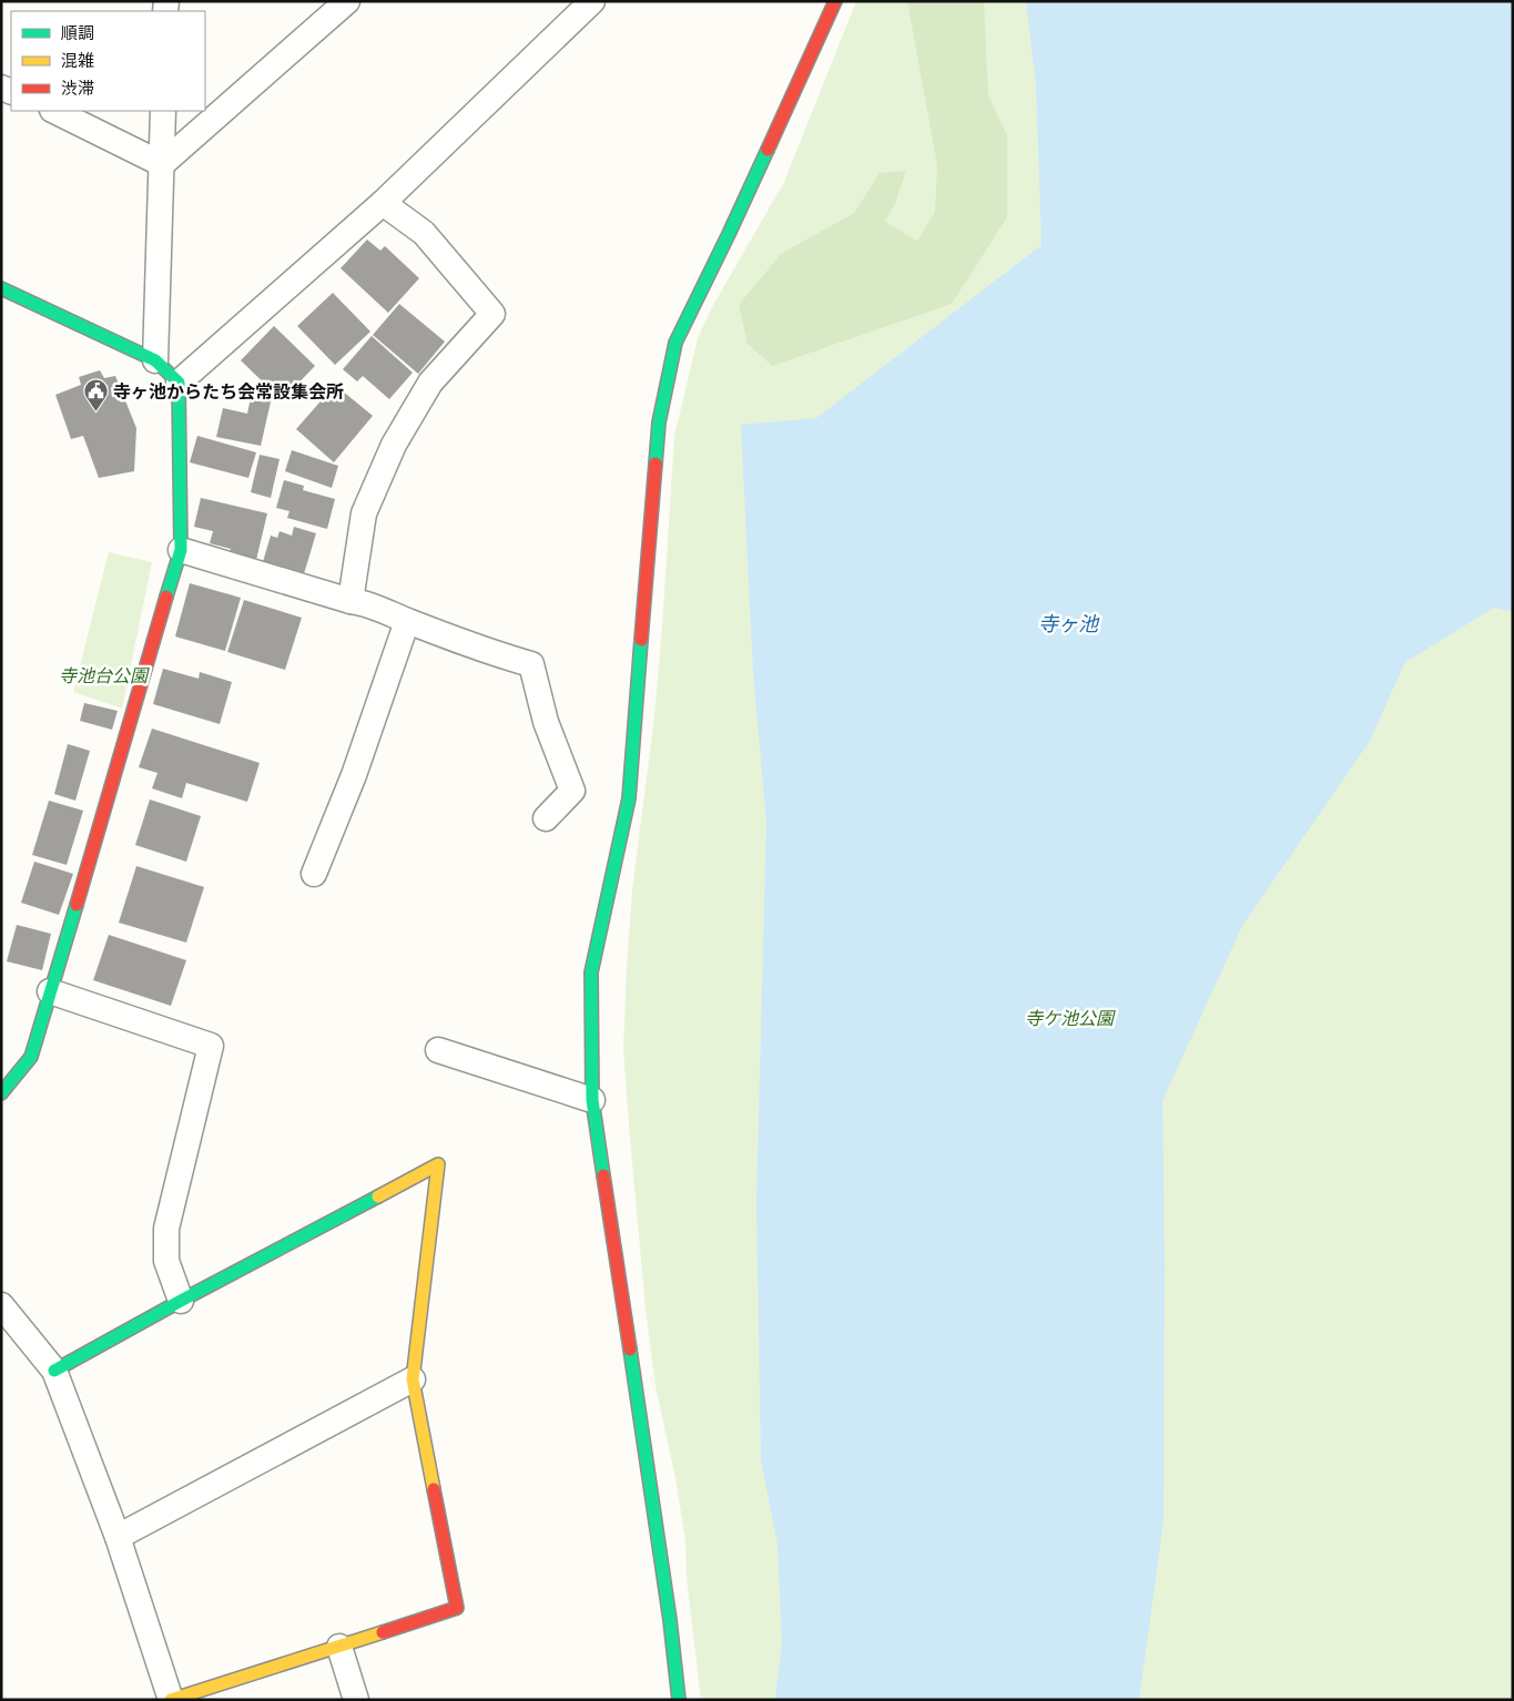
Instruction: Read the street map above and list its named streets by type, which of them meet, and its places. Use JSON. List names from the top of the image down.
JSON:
{
  "water": ["寺ヶ池"],
  "parks": ["寺池台公園", "寺ケ池公園"],
  "places": {
    "public building": ["寺ヶ池からたち会常設集会所"]
  },
  "legend": ["順調", "混雑", "渋滞"]
}
